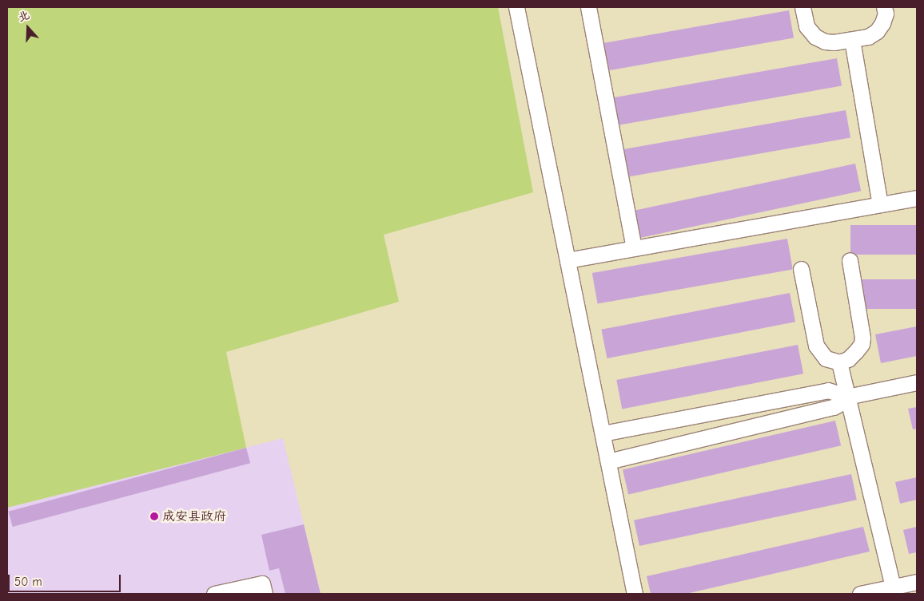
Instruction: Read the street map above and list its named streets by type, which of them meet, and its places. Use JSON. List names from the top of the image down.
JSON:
{
  "places": ["成安县政府"],
  "scale_bar": "50 m",
  "north": "top"
}
